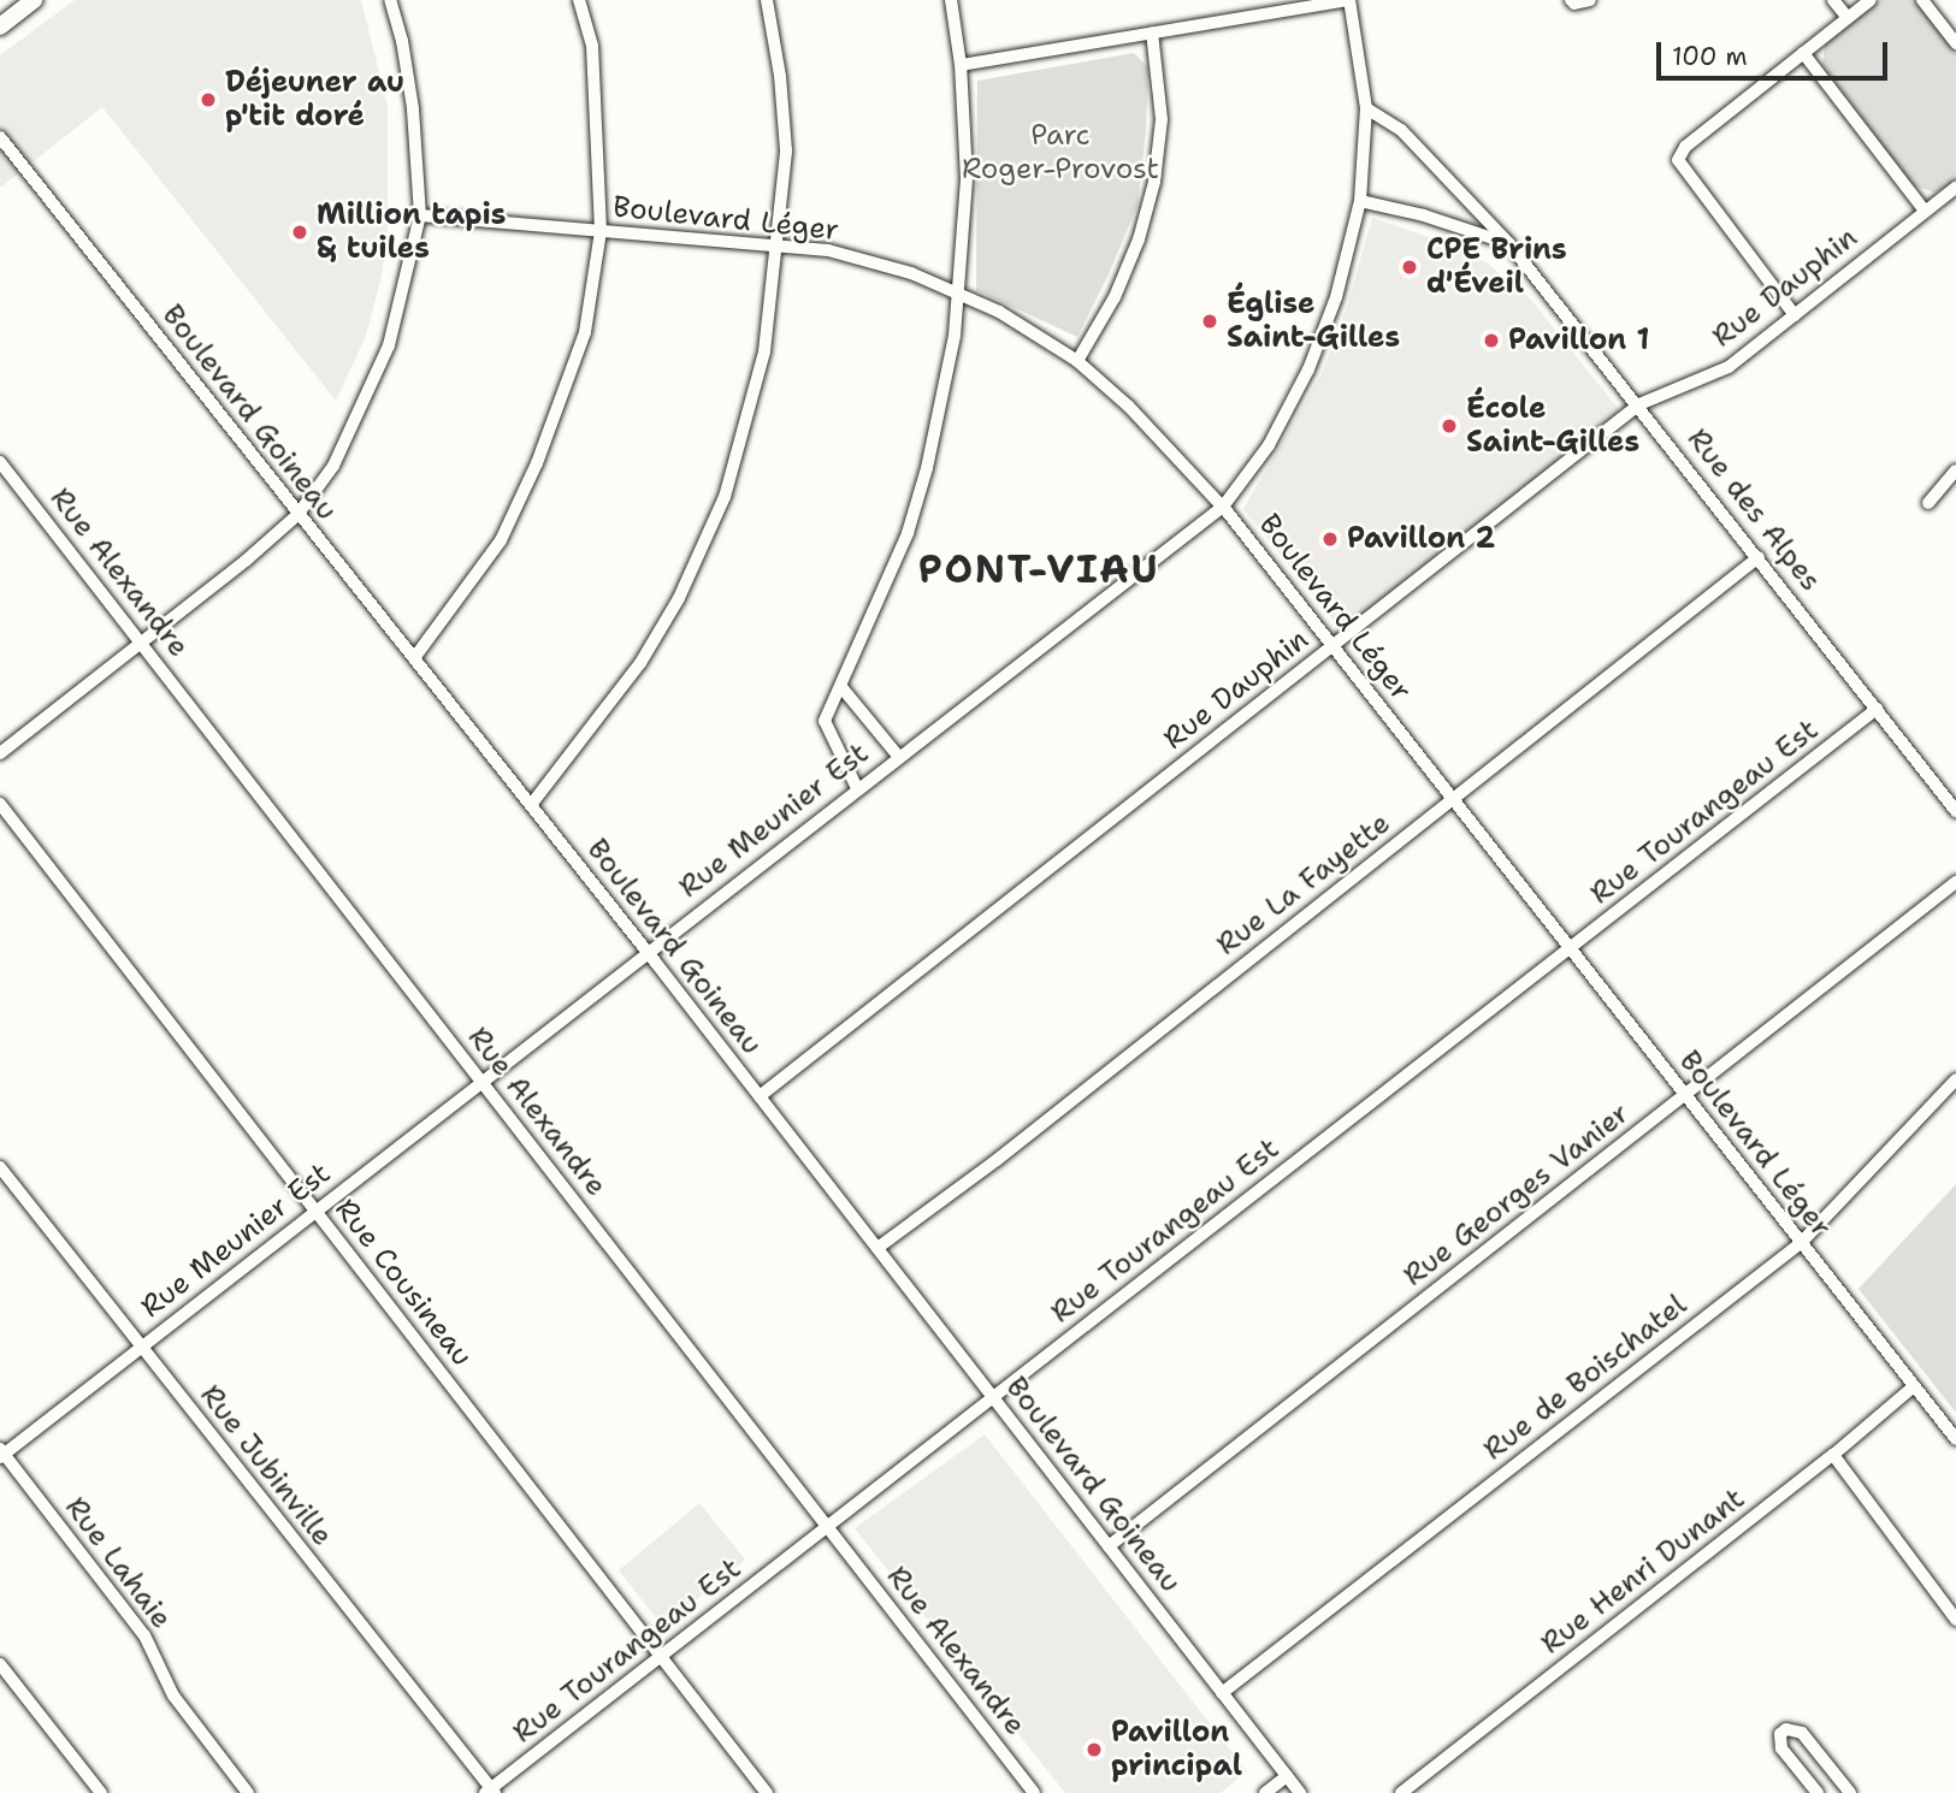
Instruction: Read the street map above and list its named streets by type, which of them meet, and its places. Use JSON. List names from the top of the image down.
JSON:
{
  "streets": {
    "street": [
      "Boulevard Léger",
      "Rue Dauphin",
      "Boulevard Goineau",
      "Rue des Alpes",
      "Rue Alexandre",
      "Rue Tourangeau Est",
      "Rue Meunier Est",
      "Rue La Fayette",
      "Rue Georges Vanier",
      "Rue Cousineau",
      "Rue de Boischatel",
      "Rue Jubinville",
      "Rue Lahaie",
      "Rue Henri Dunant"
    ]
  },
  "crossings": [
    ["Boulevard Léger", "Rue Dauphin"],
    ["Boulevard Léger", "Rue Tourangeau Est"],
    ["Boulevard Léger", "Rue Meunier Est"],
    ["Boulevard Léger", "Rue La Fayette"],
    ["Boulevard Léger", "Rue Georges Vanier"],
    ["Boulevard Léger", "Rue de Boischatel"],
    ["Boulevard Léger", "Rue Henri Dunant"],
    ["Rue Dauphin", "Boulevard Goineau"],
    ["Rue Dauphin", "Rue des Alpes"],
    ["Boulevard Goineau", "Rue Tourangeau Est"],
    ["Boulevard Goineau", "Rue Meunier Est"],
    ["Boulevard Goineau", "Rue La Fayette"],
    ["Boulevard Goineau", "Rue Georges Vanier"],
    ["Boulevard Goineau", "Rue de Boischatel"],
    ["Rue des Alpes", "Rue Tourangeau Est"],
    ["Rue des Alpes", "Rue Meunier Est"],
    ["Rue des Alpes", "Rue La Fayette"],
    ["Rue Alexandre", "Rue Tourangeau Est"],
    ["Rue Alexandre", "Rue Meunier Est"],
    ["Rue Tourangeau Est", "Rue Cousineau"],
    ["Rue Tourangeau Est", "Rue Jubinville"],
    ["Rue Meunier Est", "Rue Cousineau"],
    ["Rue Meunier Est", "Rue Jubinville"],
    ["Rue Meunier Est", "Rue Lahaie"]
  ],
  "districts": ["PONT-VIAU"],
  "parks": ["Parc Roger-Provost"],
  "places": [
    "Déjeuner au p'tit doré",
    "Million tapis & tuiles",
    "CPE Brins d'Éveil",
    "Église Saint-Gilles",
    "Pavillon 1",
    "École Saint-Gilles",
    "Pavillon 2",
    "Pavillon principal"
  ],
  "scale_bar": "100 m"
}
